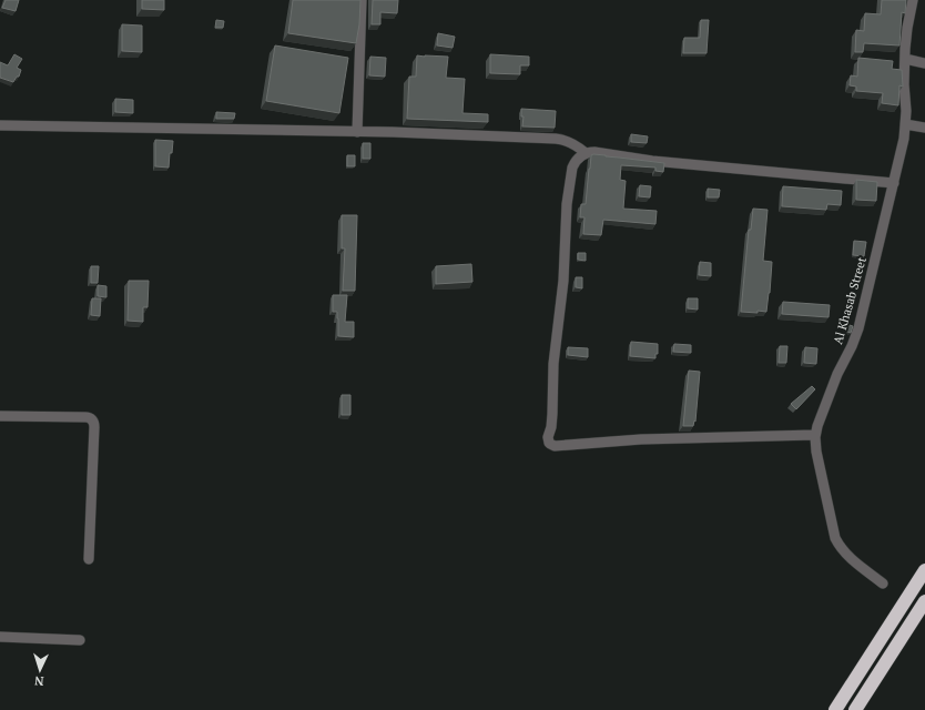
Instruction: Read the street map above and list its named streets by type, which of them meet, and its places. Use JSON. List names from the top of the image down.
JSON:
{
  "streets": {
    "street": ["Al Khasab Street"]
  },
  "north": "bottom"
}
